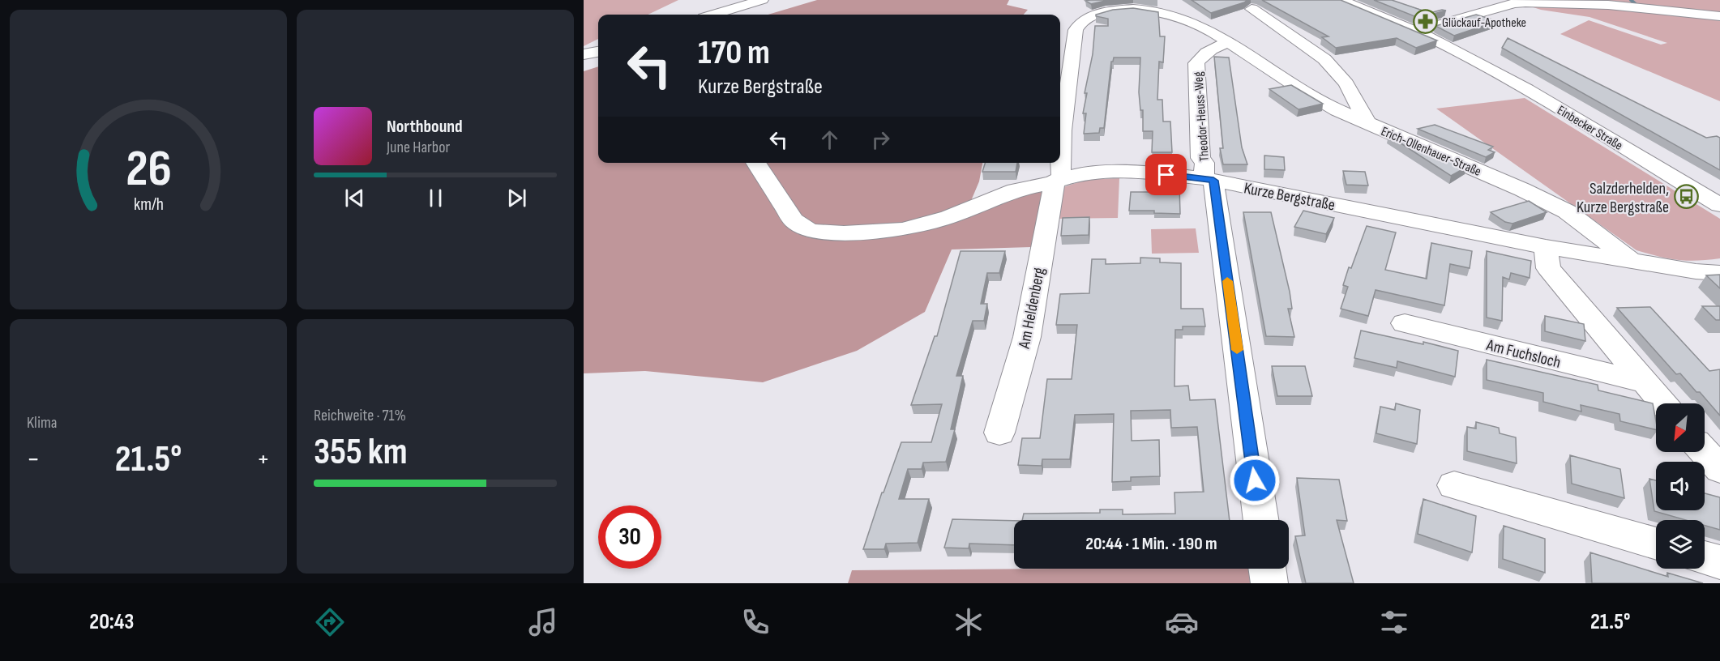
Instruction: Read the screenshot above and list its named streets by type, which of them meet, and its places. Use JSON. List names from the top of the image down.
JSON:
{
  "streets": {
    "street": [
      "Theodor-Heuss-Weg",
      "Einbecker Straße",
      "Erich-Ollenhauer-Straße",
      "Kurze Bergstraße",
      "Am Heldenberg",
      "Am Fuchsloch"
    ]
  },
  "crossings": [
    ["Theodor-Heuss-Weg", "Erich-Ollenhauer-Straße"],
    ["Theodor-Heuss-Weg", "Kurze Bergstraße"],
    ["Erich-Ollenhauer-Straße", "Kurze Bergstraße"],
    ["Kurze Bergstraße", "Am Heldenberg"]
  ],
  "places": {
    "pharmacy": ["Glückauf-Apotheke"],
    "bus stop": ["Salzderhelden, Kurze Bergstraße"]
  },
  "north": "bottom left",
  "page": {
    "turn": ["170 m", "Kurze Bergstraße"],
    "song": ["Northbound", "June Harbor"],
    "tile": [
      "Klima",
      ["Reichweite · 71%", "355 km"]
    ],
    "heat": ["−", "21.5°", "+"],
    "limit": "30",
    "trip": "20:44 · 1 Min. · 190 m",
    "tabs": ["20:43", "21.5°"],
    "gauge": ["26", "km/h"]
  }
}
